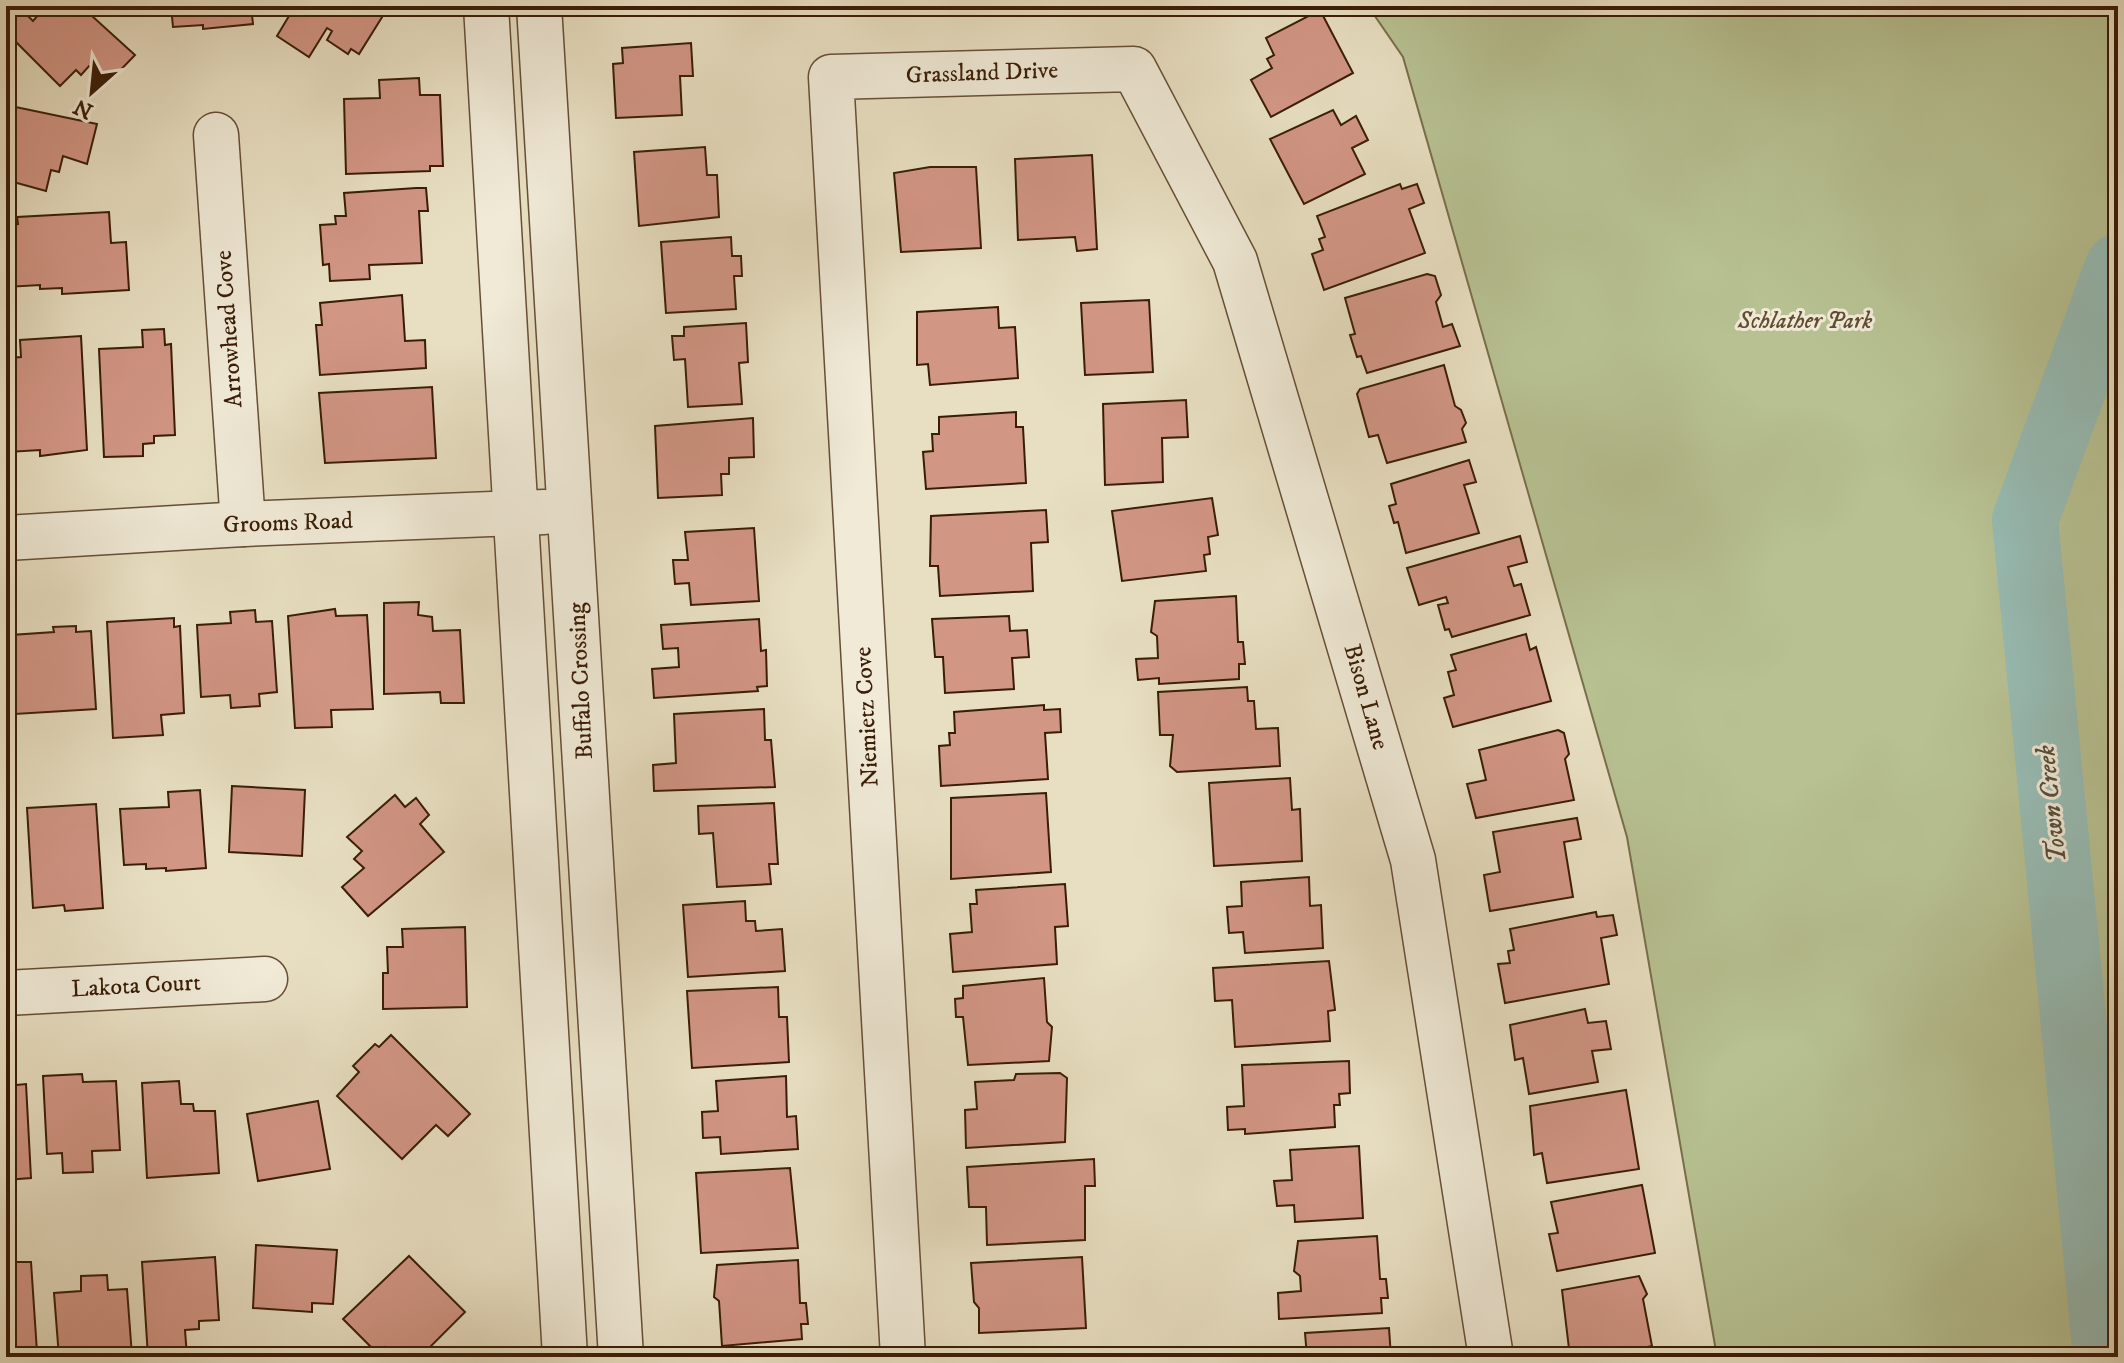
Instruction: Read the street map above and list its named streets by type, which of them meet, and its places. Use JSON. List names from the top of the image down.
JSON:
{
  "streets": {
    "street": [
      "Grassland Drive",
      "Arrowhead Cove",
      "Grooms Road",
      "Buffalo Crossing",
      "Bison Lane",
      "Niemietz Cove",
      "Lakota Court"
    ]
  },
  "crossings": [
    ["Grassland Drive", "Bison Lane"],
    ["Grassland Drive", "Niemietz Cove"],
    ["Arrowhead Cove", "Grooms Road"],
    ["Grooms Road", "Buffalo Crossing"]
  ],
  "water": ["Town Creek"],
  "parks": ["Schlather Park"],
  "north": "bottom left"
}
